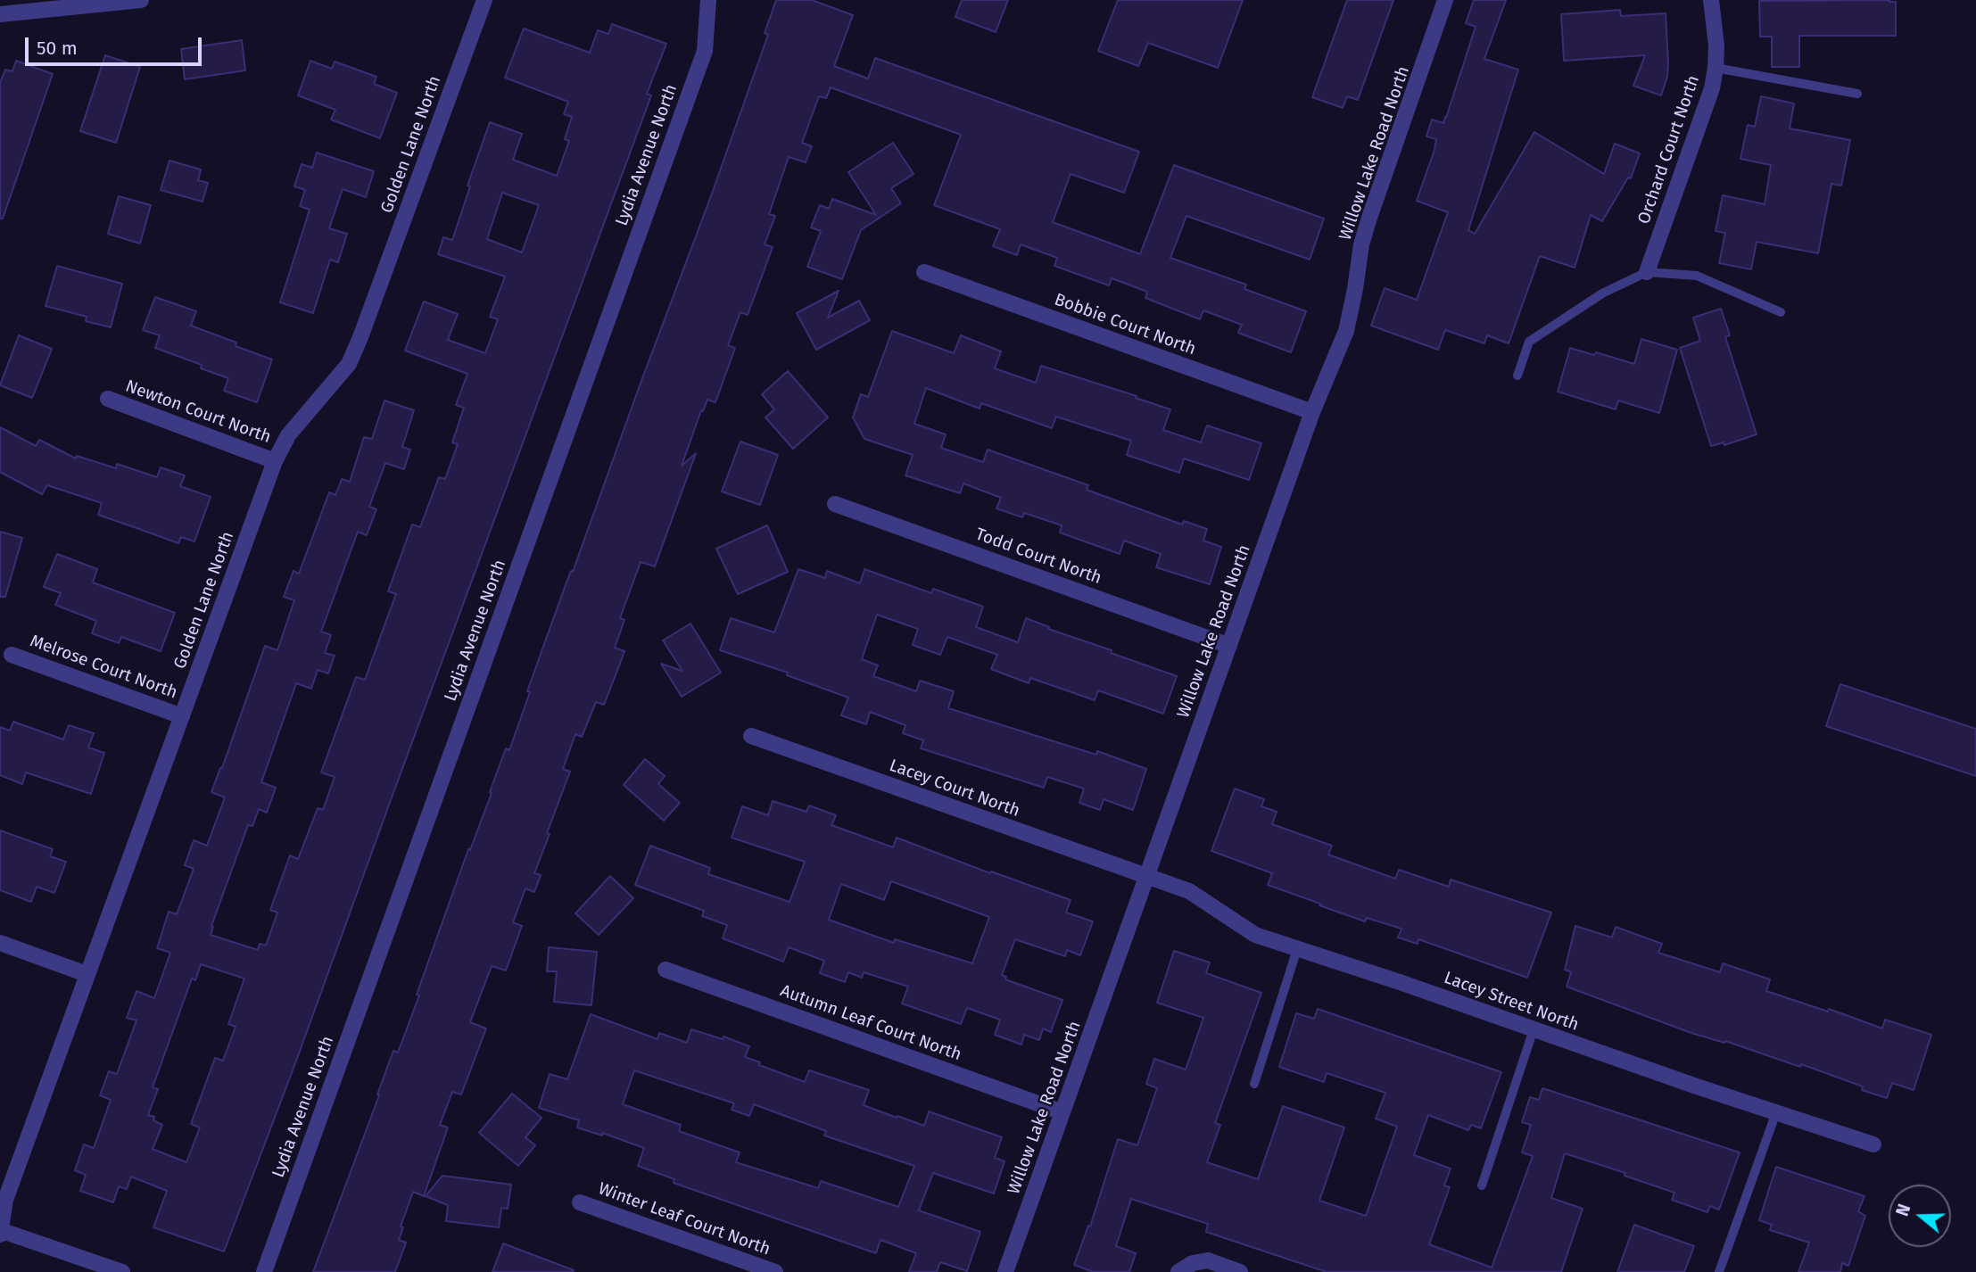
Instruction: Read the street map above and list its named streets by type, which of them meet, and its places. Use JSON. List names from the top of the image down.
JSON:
{
  "streets": {
    "street": [
      "Golden Lane North",
      "Orchard Court North",
      "Willow Lake Road North",
      "Lydia Avenue North",
      "Bobbie Court North",
      "Newton Court North",
      "Todd Court North",
      "Melrose Court North",
      "Lacey Court North",
      "Lacey Street North",
      "Autumn Leaf Court North",
      "Winter Leaf Court North"
    ]
  },
  "crossings": [
    ["Golden Lane North", "Newton Court North"],
    ["Golden Lane North", "Melrose Court North"],
    ["Willow Lake Road North", "Bobbie Court North"],
    ["Willow Lake Road North", "Todd Court North"],
    ["Willow Lake Road North", "Lacey Court North"],
    ["Willow Lake Road North", "Lacey Street North"],
    ["Willow Lake Road North", "Autumn Leaf Court North"],
    ["Lacey Court North", "Lacey Street North"]
  ],
  "scale_bar": "50 m",
  "north": "left"
}
